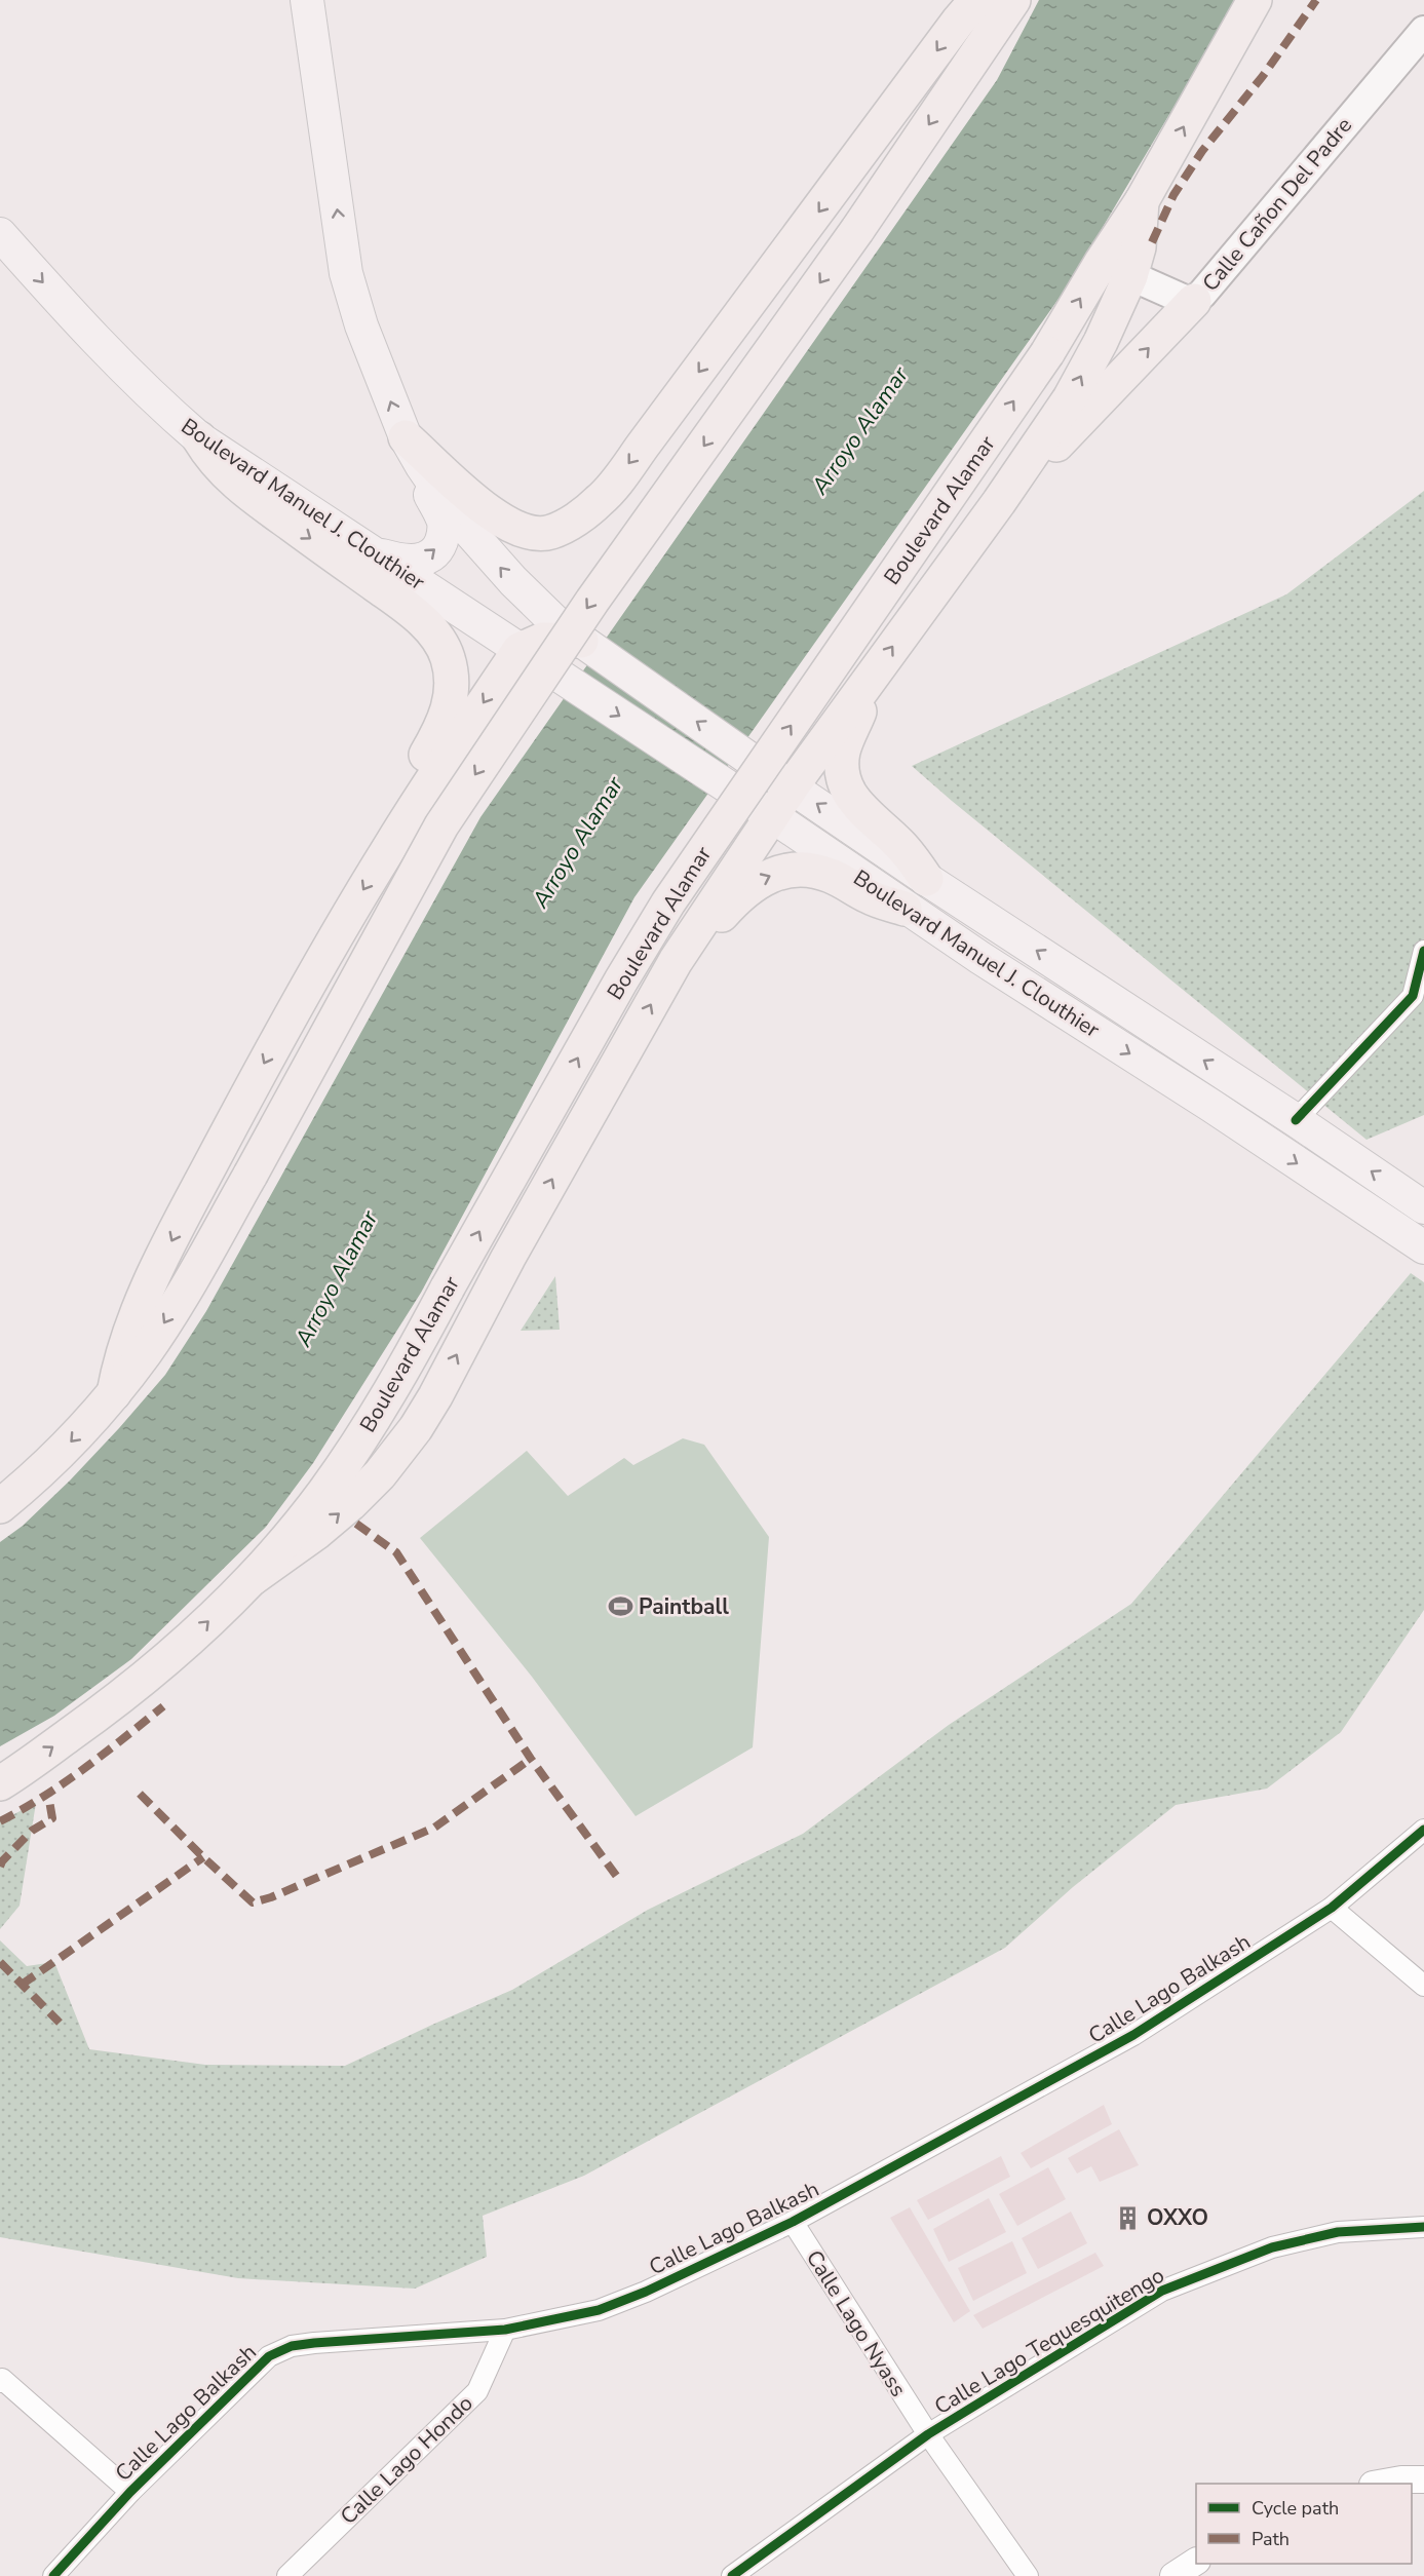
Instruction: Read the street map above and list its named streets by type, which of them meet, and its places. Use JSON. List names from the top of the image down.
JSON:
{
  "streets": {
    "highway": ["Boulevard Alamar"],
    "main road": ["Calle Cañon Del Padre", "Boulevard Manuel J. Clouthier"],
    "street": [
      "Calle Lago Balkash",
      "Calle Lago Nyass",
      "Calle Lago Tequesquitengo",
      "Calle Lago Hondo"
    ]
  },
  "crossings": [
    ["Calle Cañon Del Padre", "Boulevard Alamar"],
    ["Calle Lago Balkash", "Calle Lago Nyass"],
    ["Calle Lago Balkash", "Calle Lago Hondo"],
    ["Calle Lago Nyass", "Calle Lago Tequesquitengo"]
  ],
  "water": ["Arroyo Alamar"],
  "places": {
    "sports": ["Paintball"],
    "building": ["OXXO"]
  },
  "legend": ["Cycle path", "Path"]
}
